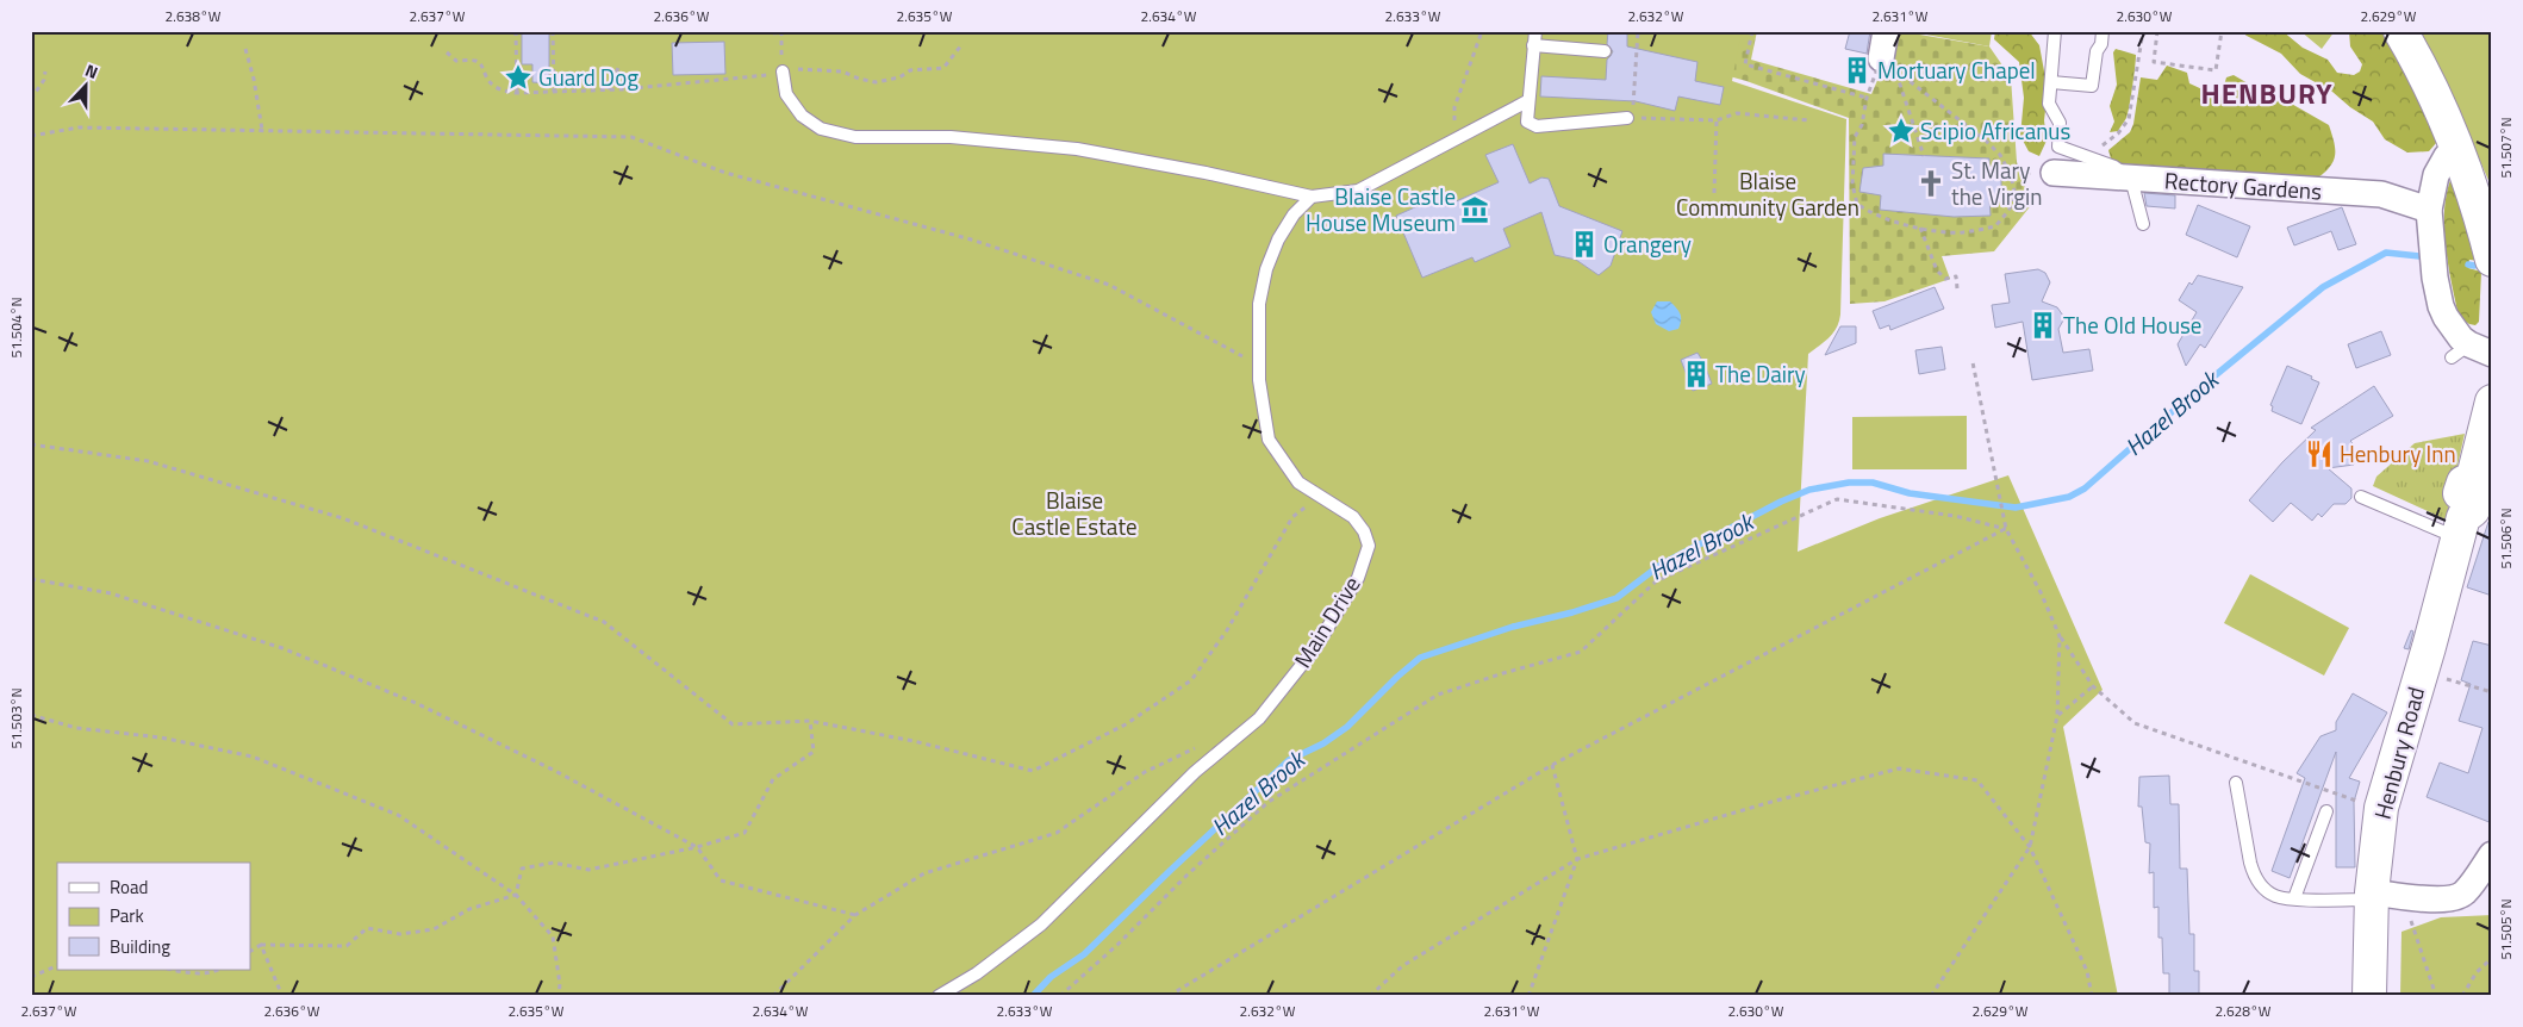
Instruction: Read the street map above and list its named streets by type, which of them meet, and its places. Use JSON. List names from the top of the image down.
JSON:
{
  "streets": {
    "main road": ["Henbury Road"],
    "street": ["Rectory Gardens"],
    "lane": ["Main Drive"]
  },
  "districts": ["HENBURY"],
  "water": ["Hazel Brook"],
  "parks": ["Blaise Community Garden", "Blaise Castle Estate"],
  "places": {
    "building": [
      "Mortuary Chapel",
      "Orangery",
      "The Old House",
      "The Dairy"
    ],
    "place": ["Guard Dog", "Scipio Africanus"],
    "church": ["St. Mary the Virgin"],
    "museum": ["Blaise Castle House Museum"],
    "restaurant": ["Henbury Inn"]
  },
  "legend": ["Road", "Park", "Building"],
  "north": "top",
  "coordinates": [
    "2.638°W",
    "2.637°W",
    "2.636°W",
    "2.635°W",
    "2.634°W",
    "2.633°W",
    "2.632°W",
    "2.631°W",
    "2.630°W",
    "2.629°W",
    "51.507°N",
    "51.504°N",
    "51.506°N",
    "51.503°N",
    "51.505°N",
    "2.628°W"
  ]
}
